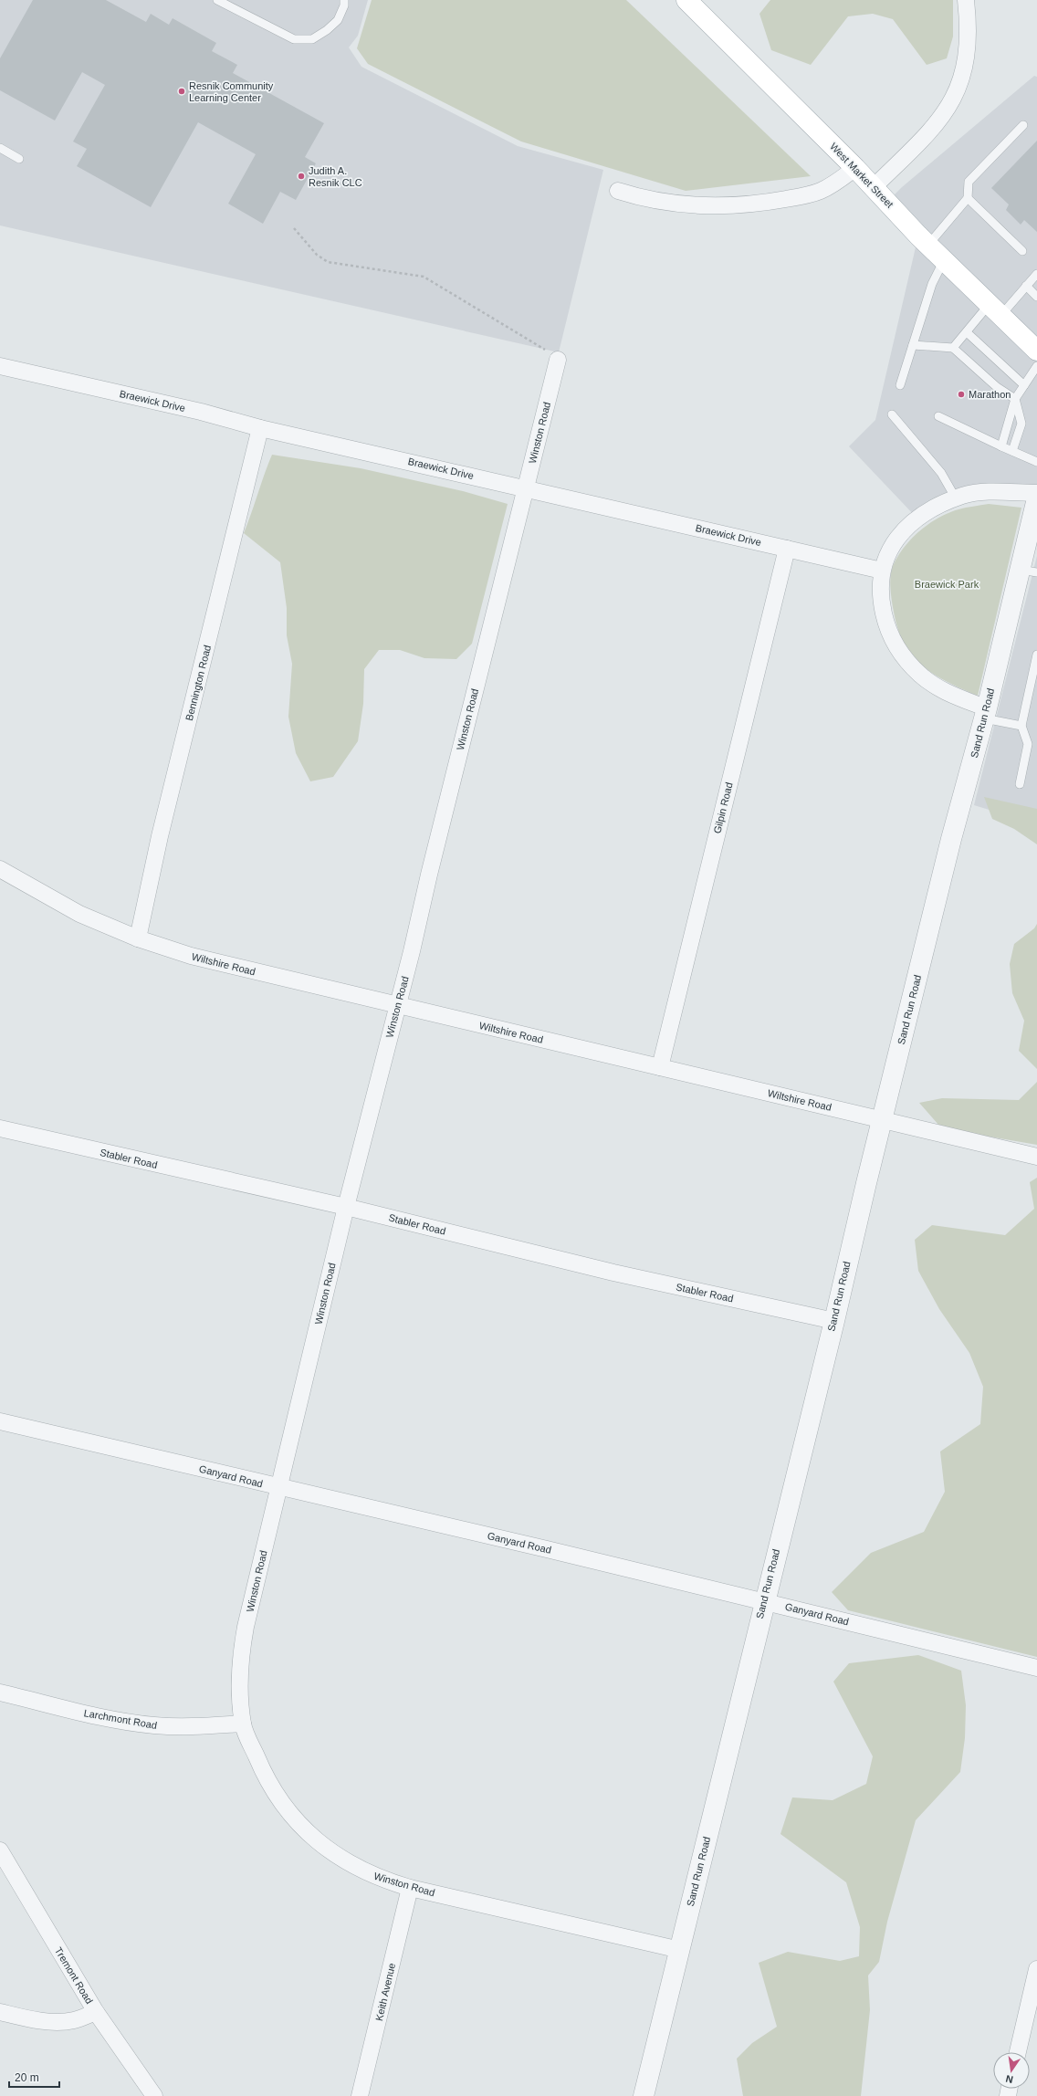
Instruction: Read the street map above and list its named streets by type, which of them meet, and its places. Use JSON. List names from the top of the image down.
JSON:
{
  "streets": {
    "main road": ["West Market Street"],
    "street": [
      "Braewick Drive",
      "Winston Road",
      "Bennington Road",
      "Sand Run Road",
      "Gilpin Road",
      "Wiltshire Road",
      "Stabler Road",
      "Ganyard Road",
      "Larchmont Road",
      "Tremont Road",
      "Keith Avenue"
    ]
  },
  "crossings": [
    ["Braewick Drive", "Winston Road"],
    ["Braewick Drive", "Bennington Road"],
    ["Braewick Drive", "Gilpin Road"],
    ["Winston Road", "Sand Run Road"],
    ["Winston Road", "Wiltshire Road"],
    ["Winston Road", "Stabler Road"],
    ["Winston Road", "Ganyard Road"],
    ["Winston Road", "Larchmont Road"],
    ["Winston Road", "Keith Avenue"],
    ["Bennington Road", "Wiltshire Road"],
    ["Sand Run Road", "Wiltshire Road"],
    ["Sand Run Road", "Stabler Road"],
    ["Sand Run Road", "Ganyard Road"],
    ["Gilpin Road", "Wiltshire Road"]
  ],
  "parks": ["Braewick Park"],
  "places": ["Resnik Community Learning Center", "Judith A. Resnik CLC", "Marathon"],
  "scale_bar": "20 m",
  "north": "bottom"
}
